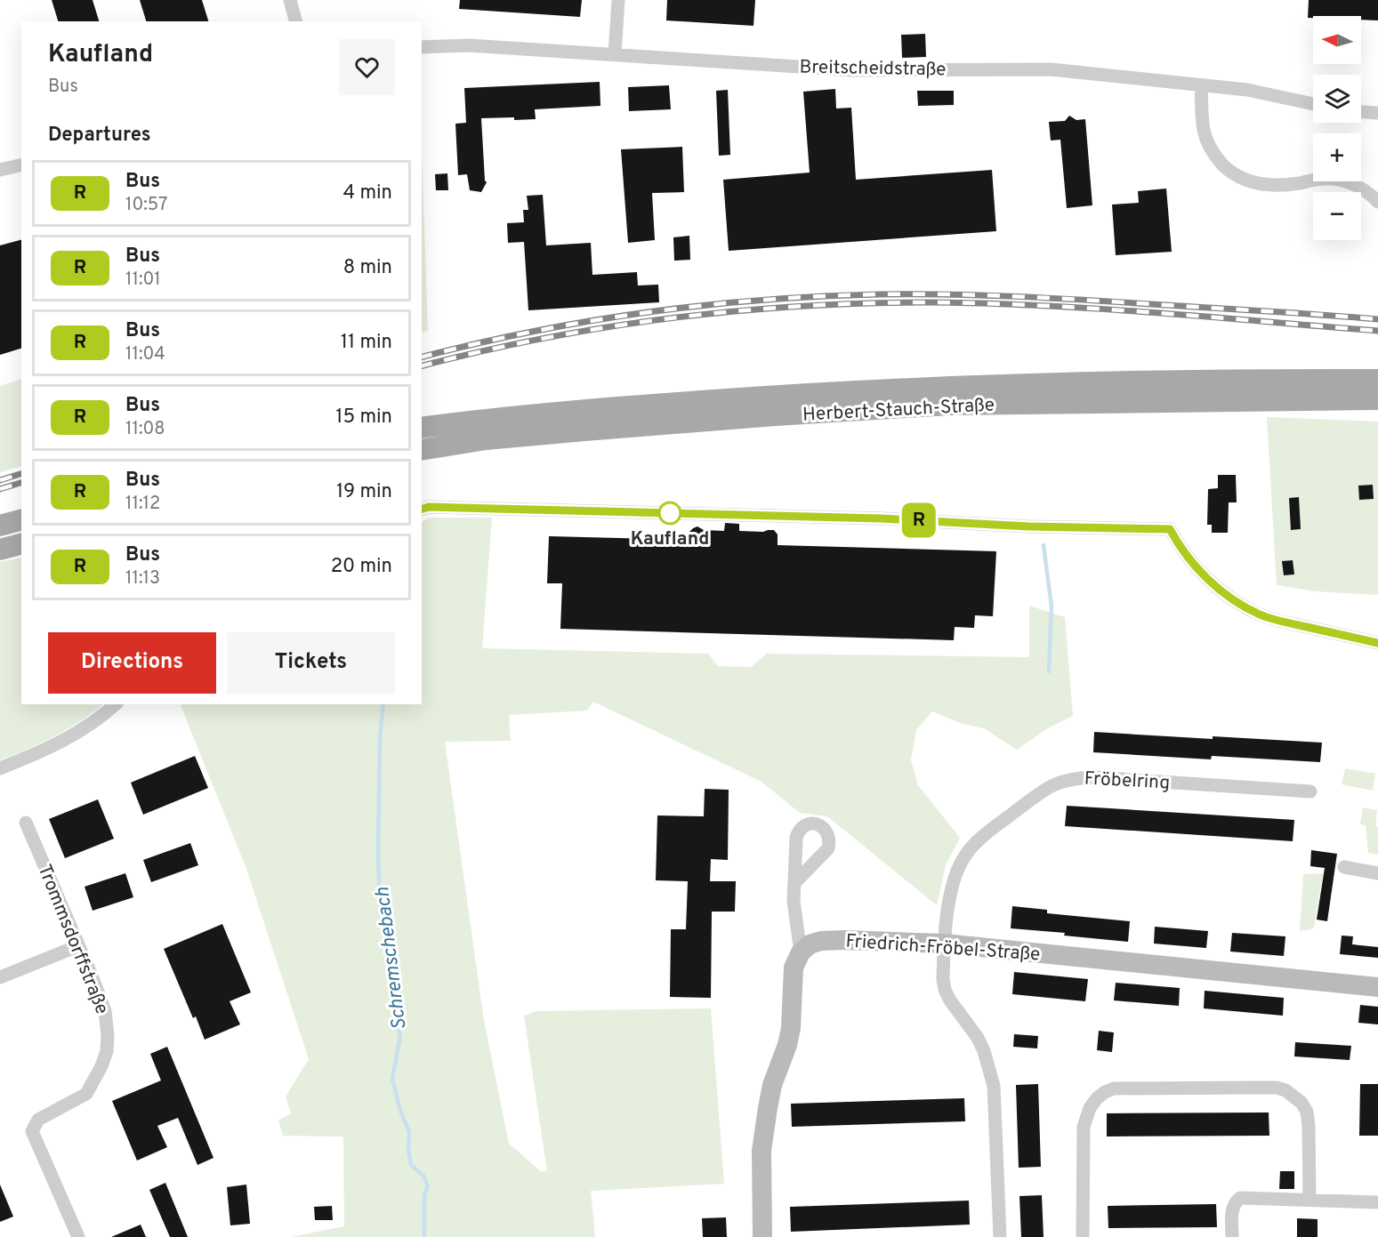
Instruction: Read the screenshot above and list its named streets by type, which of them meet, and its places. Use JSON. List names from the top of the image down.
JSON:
{
  "streets": {
    "main road": ["Herbert-Stauch-Straße"],
    "street": [
      "Breitscheidstraße",
      "Fröbelring",
      "Trommsdorffstraße",
      "Friedrich-Fröbel-Straße"
    ]
  },
  "crossings": [
    ["Fröbelring", "Friedrich-Fröbel-Straße"]
  ],
  "water": ["Schremschebach"],
  "places": ["Kaufland"],
  "lines": ["bus line R"],
  "north": "left",
  "page": {
    "on_map": "R",
    "map_buttons": ["+", "−"],
    "heading": [
      ["Kaufland", "Bus"],
      "Departures"
    ],
    "list": [
      {
        "mark": "R",
        "name": "Bus",
        "note": "10:57",
        "value": "4 min"
      },
      {
        "mark": "R",
        "name": "Bus",
        "note": "11:01",
        "value": "8 min"
      },
      {
        "mark": "R",
        "name": "Bus",
        "note": "11:04",
        "value": "11 min"
      },
      {
        "mark": "R",
        "name": "Bus",
        "note": "11:08",
        "value": "15 min"
      },
      {
        "mark": "R",
        "name": "Bus",
        "note": "11:12",
        "value": "19 min"
      },
      {
        "mark": "R",
        "name": "Bus",
        "note": "11:13",
        "value": "20 min"
      }
    ],
    "buttons": ["Directions", "Tickets"]
  }
}
